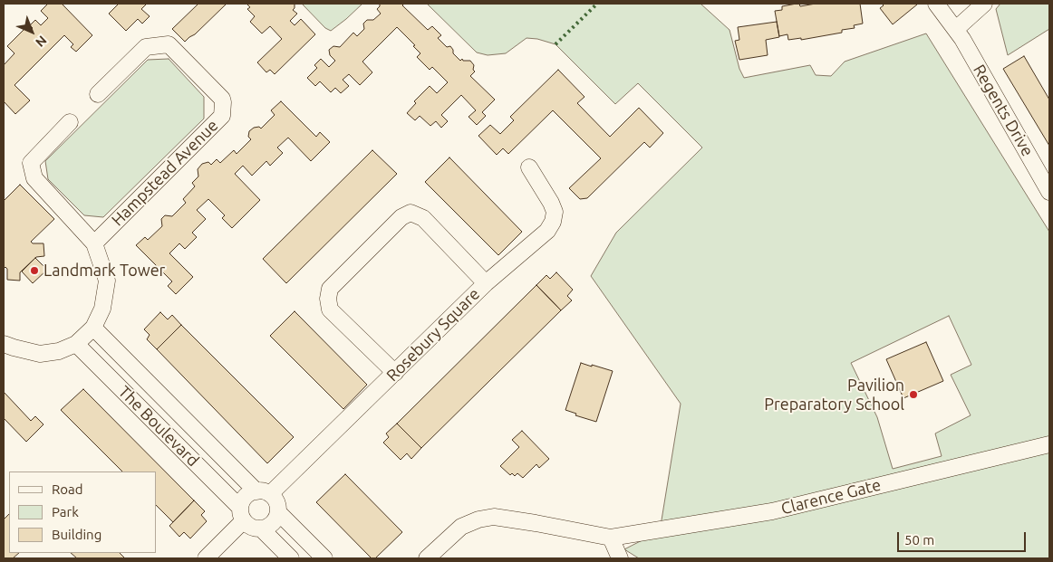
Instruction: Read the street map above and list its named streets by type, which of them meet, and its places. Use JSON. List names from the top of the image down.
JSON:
{
  "streets": {
    "street": [
      "Regents Drive",
      "Hampstead Avenue",
      "Rosebury Square",
      "The Boulevard",
      "Clarence Gate"
    ]
  },
  "crossings": [
    ["Rosebury Square", "The Boulevard"]
  ],
  "places": ["Landmark Tower", "Pavilion Preparatory School"],
  "legend": ["Road", "Park", "Building"],
  "scale_bar": "50 m",
  "north": "bottom right"
}
